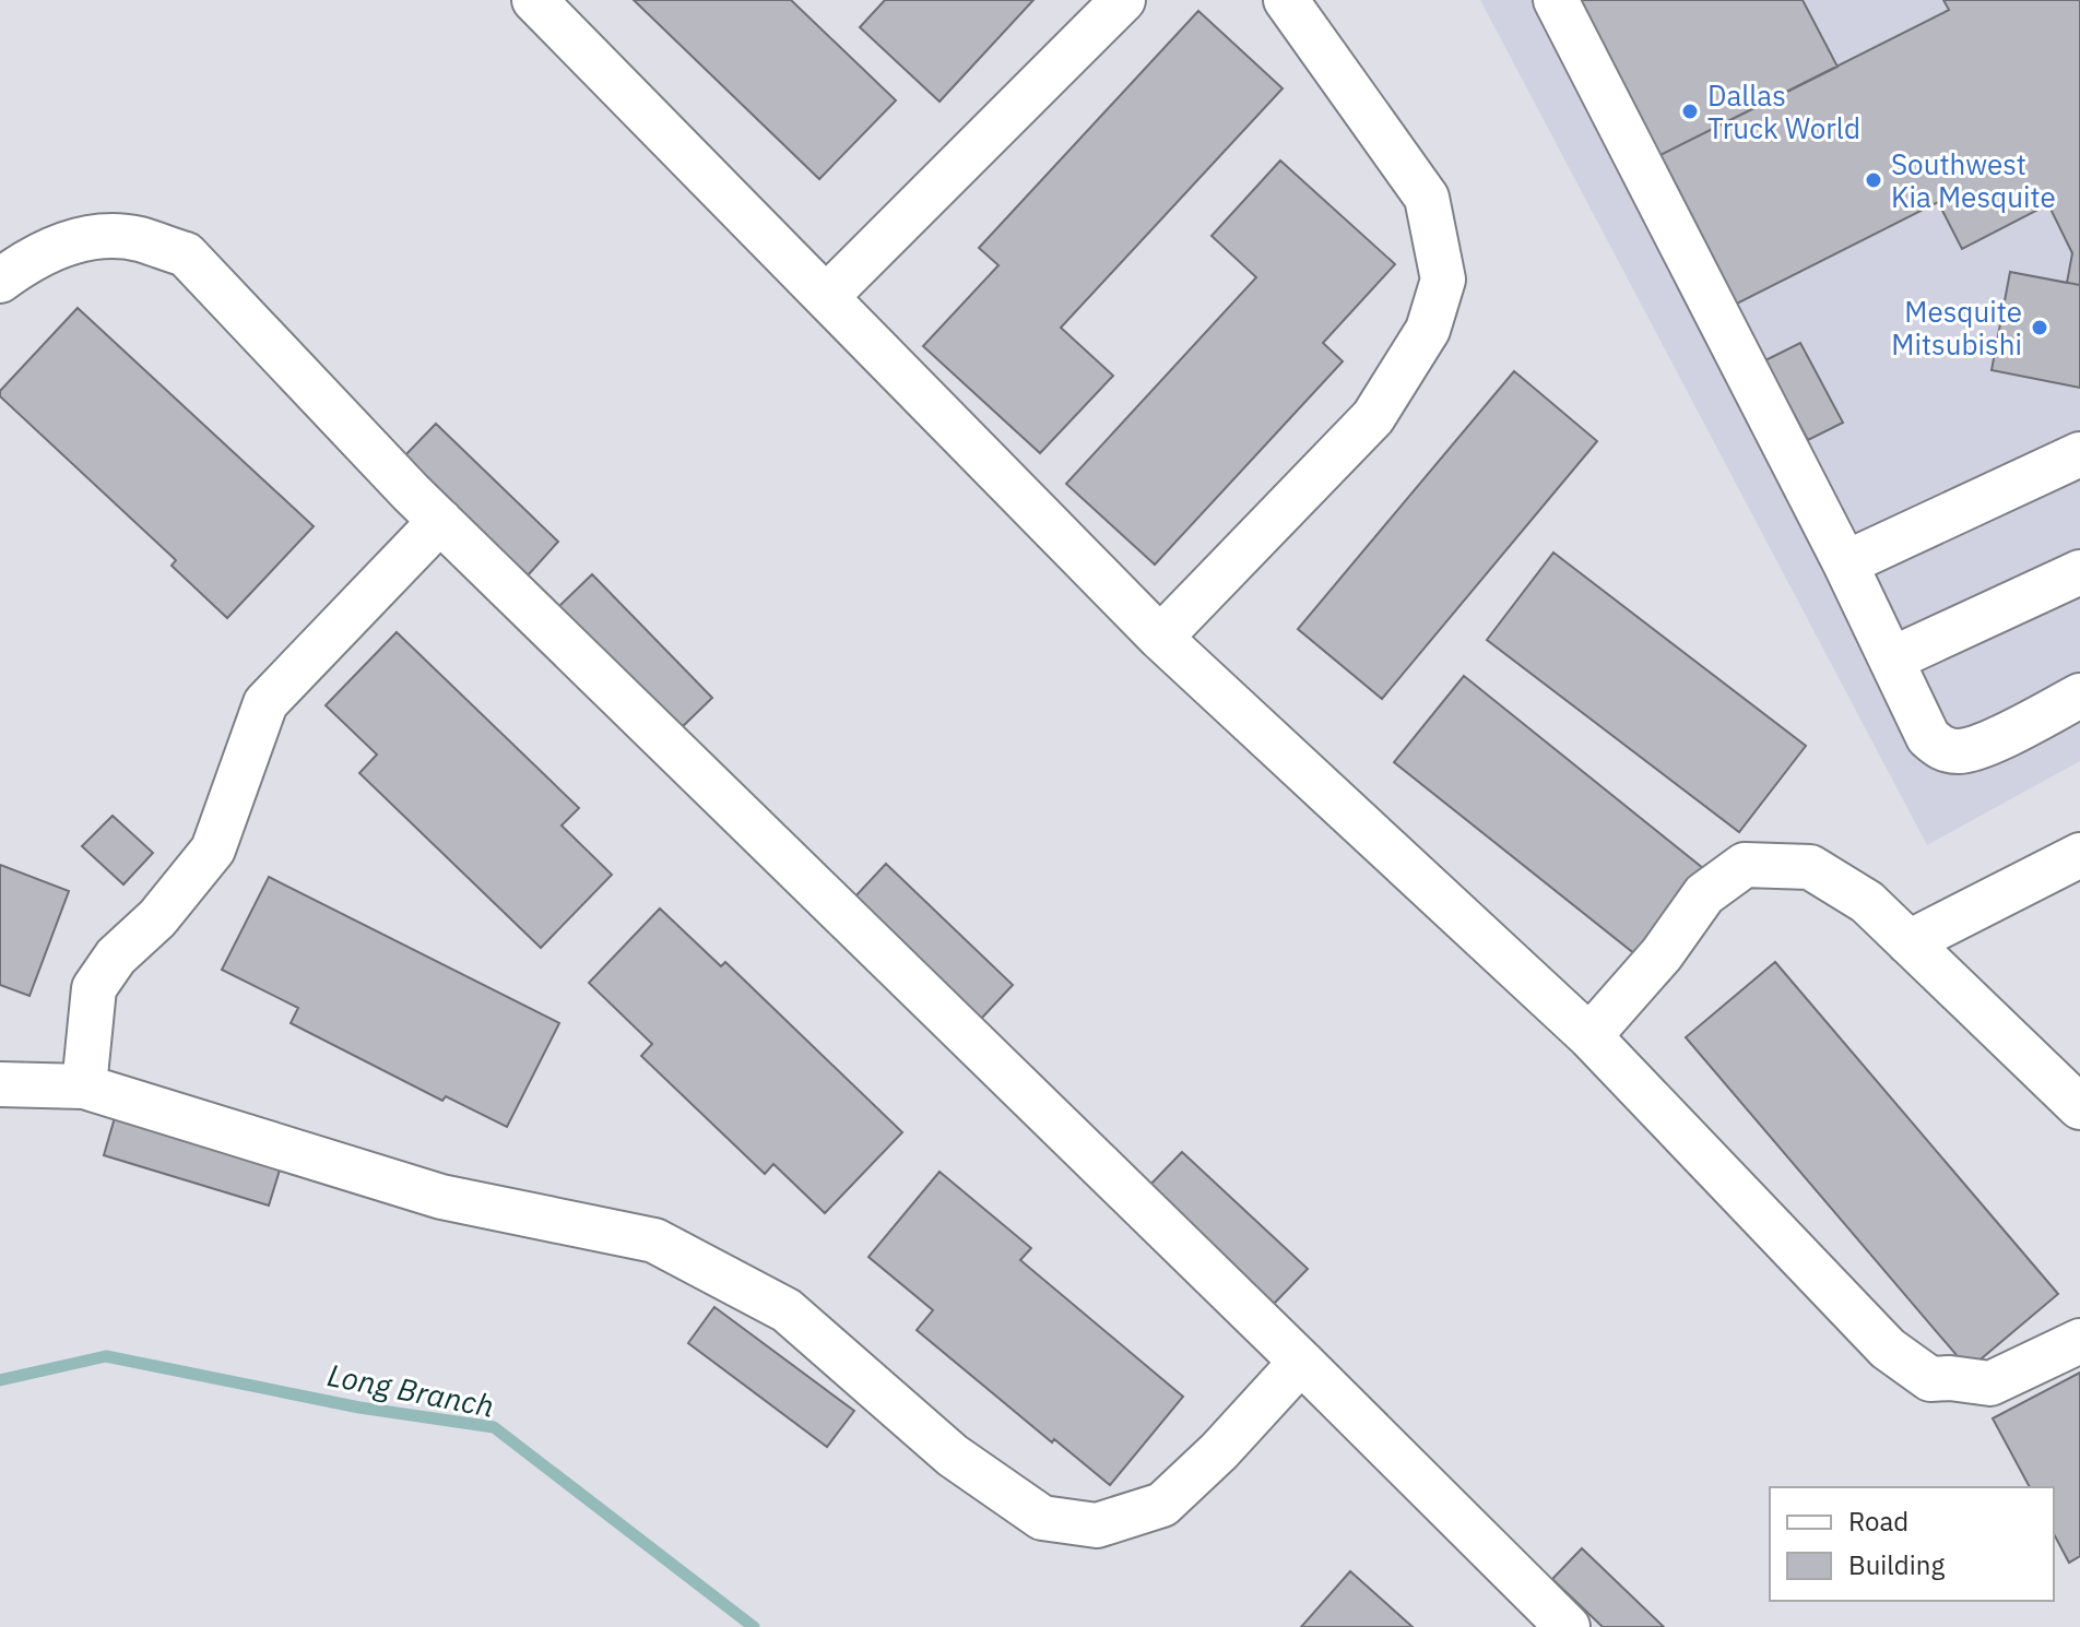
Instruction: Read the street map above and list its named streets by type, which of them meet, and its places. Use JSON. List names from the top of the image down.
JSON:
{
  "water": ["Long Branch"],
  "places": ["Dallas Truck World", "Southwest Kia Mesquite", "Mesquite Mitsubishi"],
  "legend": ["Road", "Building"]
}
